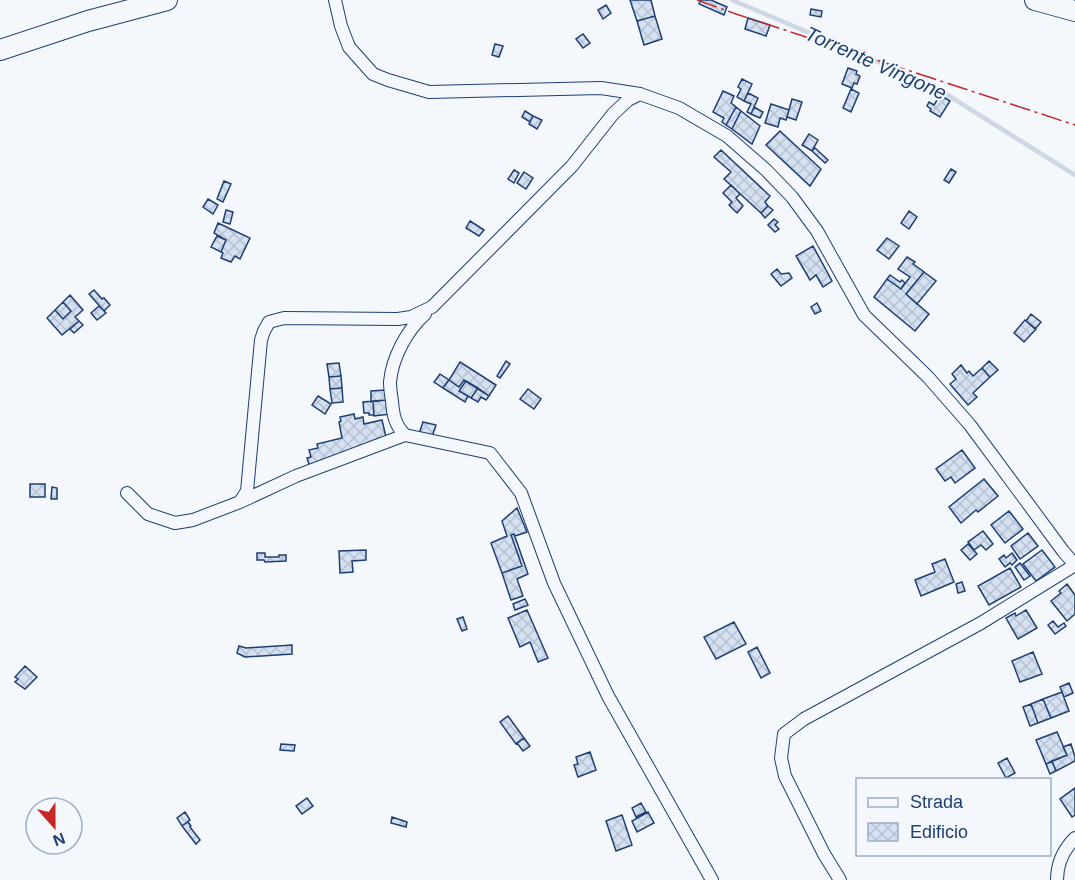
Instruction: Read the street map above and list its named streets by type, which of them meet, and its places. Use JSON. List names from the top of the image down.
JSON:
{
  "water": ["Torrente Vingone"],
  "legend": ["Strada", "Edificio"],
  "north": "bottom"
}
